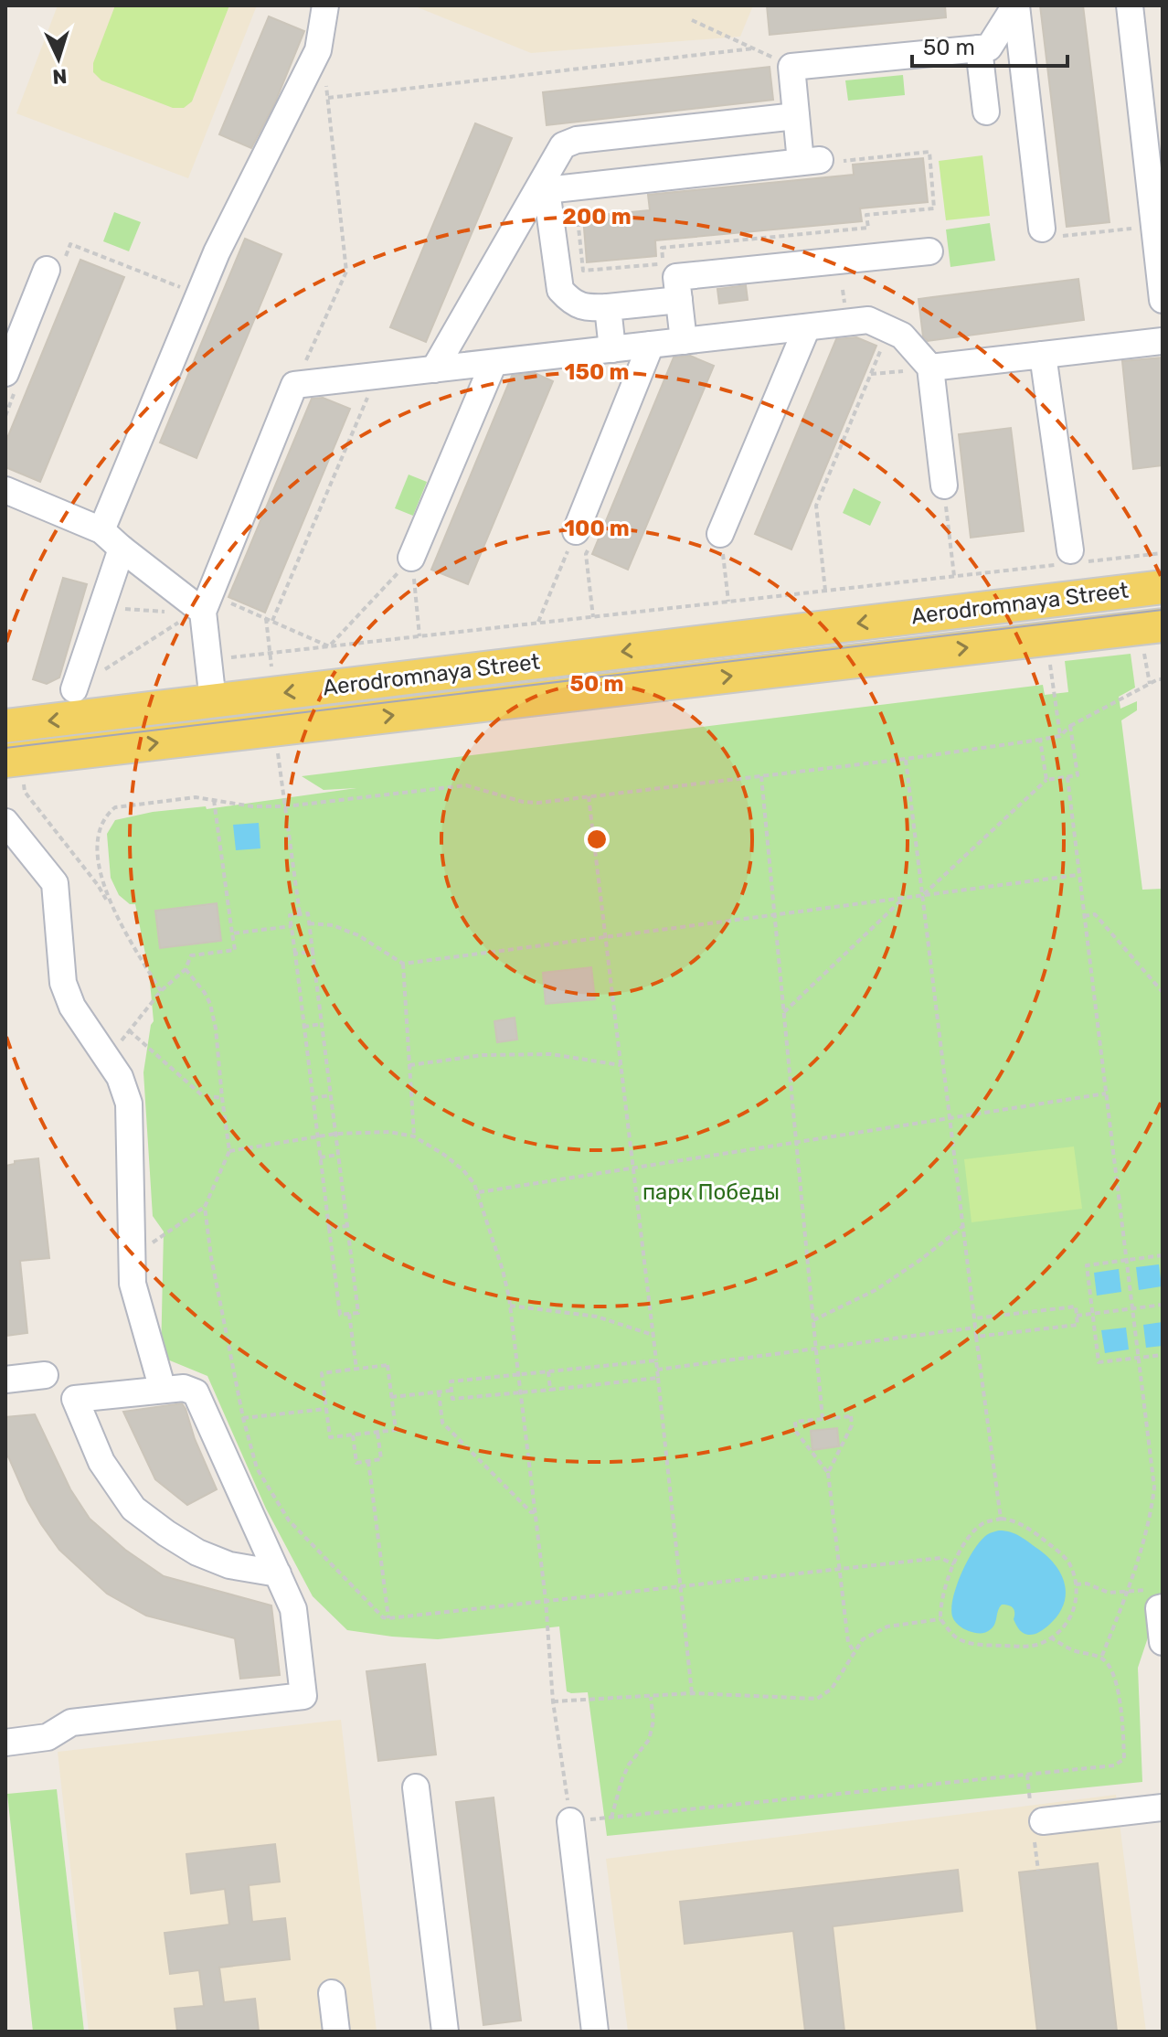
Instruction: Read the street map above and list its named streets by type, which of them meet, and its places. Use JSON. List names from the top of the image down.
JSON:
{
  "streets": {
    "main road": ["Aerodromnaya Street"]
  },
  "parks": ["парк Победы"],
  "scale_bar": "50 m",
  "north": "bottom",
  "rings": [
    "200 m",
    "150 m",
    "100 m",
    "50 m"
  ]
}
